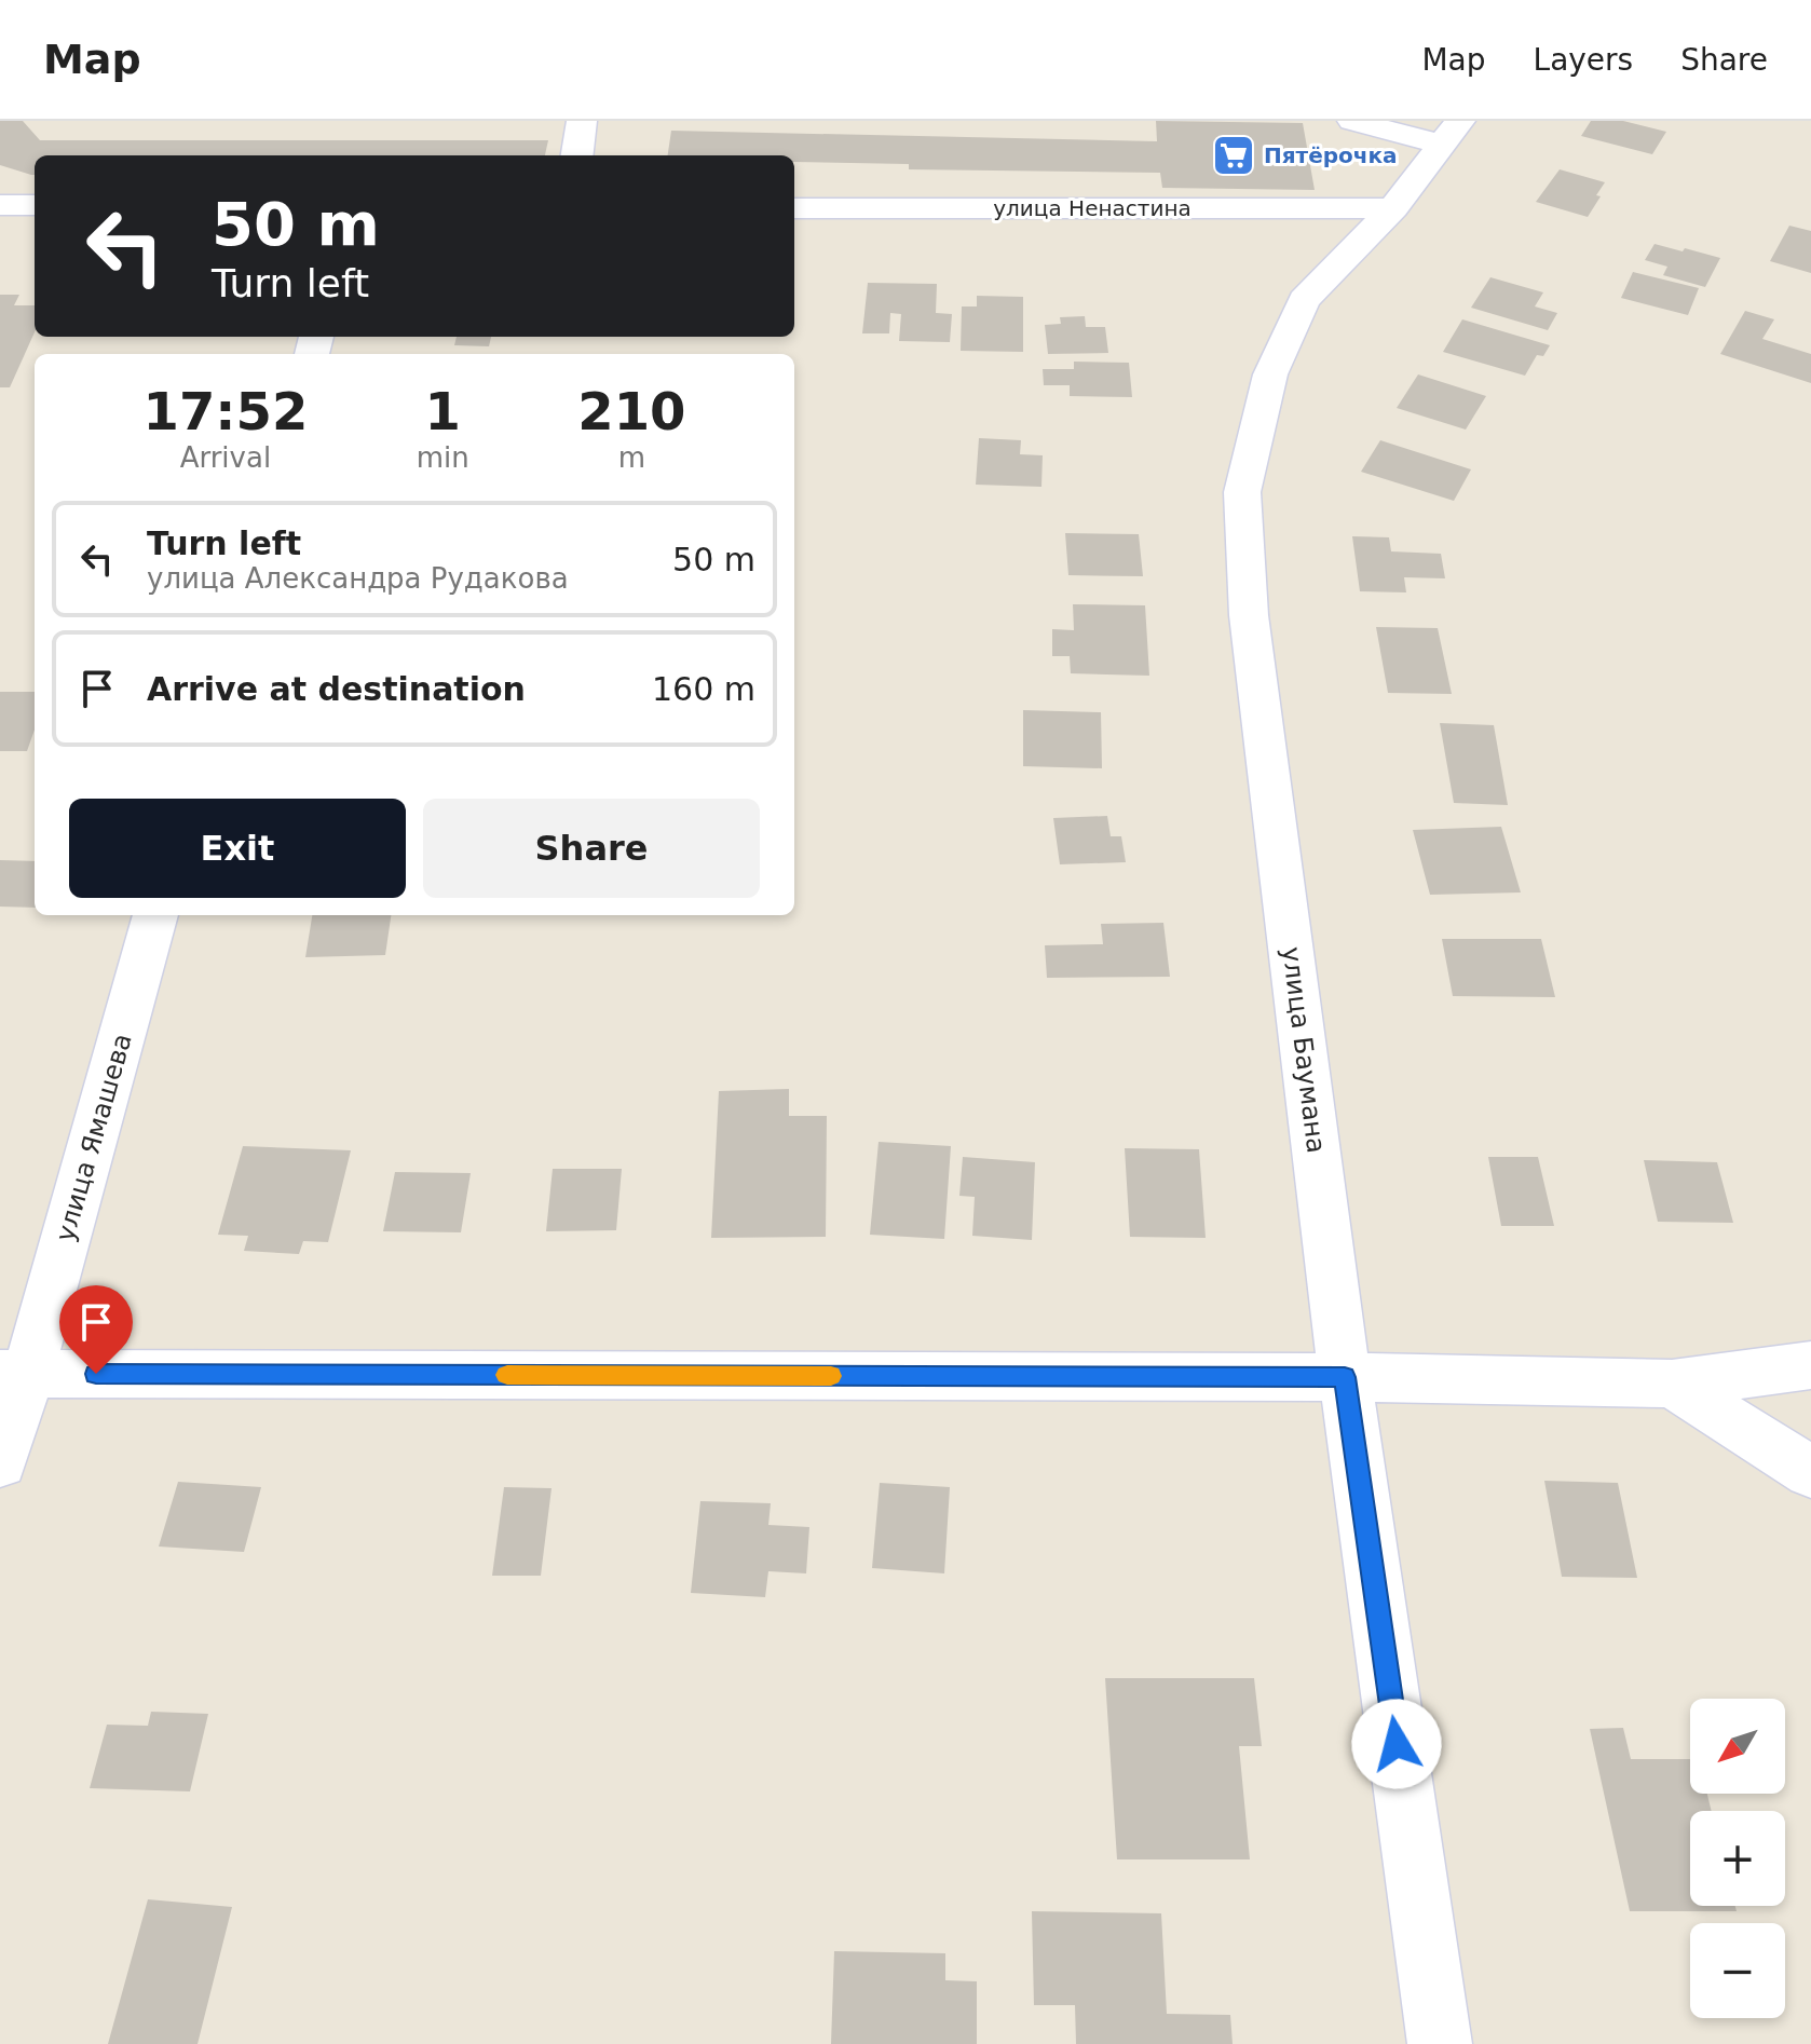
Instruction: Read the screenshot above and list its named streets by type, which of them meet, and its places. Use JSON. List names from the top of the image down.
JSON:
{
  "streets": {
    "street": ["улица Ненастина", "улица Баумана", "улица Ямашева"]
  },
  "crossings": [
    ["улица Ненастина", "улица Баумана"]
  ],
  "places": {
    "supermarket": ["Пятёрочка"]
  },
  "north": "bottom left",
  "page": {
    "header": "Map",
    "nav": ["Map", "Layers", "Share"],
    "turn": ["50 m", "Turn left"],
    "eta": [
      "17:52",
      "Arrival",
      "1",
      "min",
      "210",
      "m"
    ],
    "list": [
      {
        "name": "Turn left",
        "note": "улица Александра Рудакова",
        "value": "50 m"
      },
      {
        "name": "Arrive at destination",
        "value": "160 m"
      }
    ],
    "buttons": ["Exit", "Share"],
    "map_buttons": ["+", "−"]
  }
}
